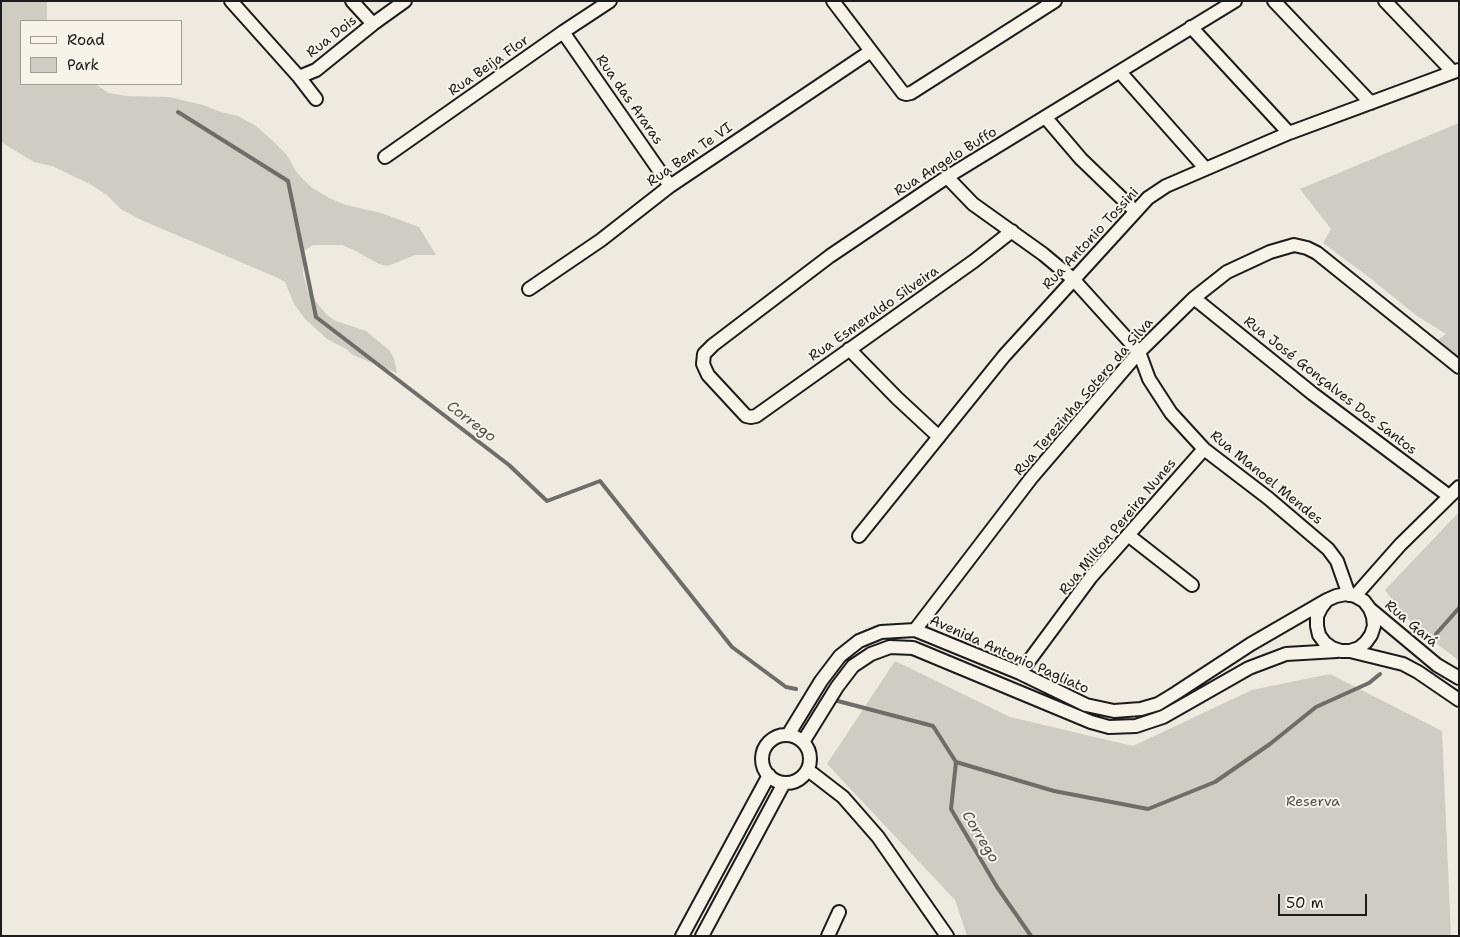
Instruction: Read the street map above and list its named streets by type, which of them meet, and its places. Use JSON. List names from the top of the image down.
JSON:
{
  "streets": {
    "street": [
      "Rua Dois",
      "Rua Beija Flor",
      "Rua das Araras",
      "Rua Bem Te VI",
      "Rua Angelo Buffo",
      "Rua Antonio Tossini",
      "Rua Esmeraldo Silveira",
      "Rua José Gonçalves Dos Santos",
      "Rua Terezinha Sotero da Silva",
      "Rua Manoel Mendes",
      "Rua Milton Pereira Nunes",
      "Rua Gará",
      "Avenida Antonio Pagliato"
    ]
  },
  "crossings": [
    ["Rua Beija Flor", "Rua das Araras"],
    ["Rua das Araras", "Rua Bem Te VI"],
    ["Rua Angelo Buffo", "Rua Esmeraldo Silveira"],
    ["Rua Angelo Buffo", "Rua Manoel Mendes"],
    ["Rua Antonio Tossini", "Rua Manoel Mendes"],
    ["Rua Esmeraldo Silveira", "Rua Manoel Mendes"],
    ["Rua José Gonçalves Dos Santos", "Rua Terezinha Sotero da Silva"],
    ["Rua Terezinha Sotero da Silva", "Rua Manoel Mendes"],
    ["Rua Terezinha Sotero da Silva", "Avenida Antonio Pagliato"],
    ["Rua Manoel Mendes", "Rua Milton Pereira Nunes"],
    ["Rua Manoel Mendes", "Rua Gará"],
    ["Rua Manoel Mendes", "Avenida Antonio Pagliato"],
    ["Rua Milton Pereira Nunes", "Avenida Antonio Pagliato"],
    ["Rua Gará", "Avenida Antonio Pagliato"]
  ],
  "water": ["Corrego"],
  "parks": ["Reserva"],
  "legend": ["Road", "Park"],
  "scale_bar": "50 m"
}
